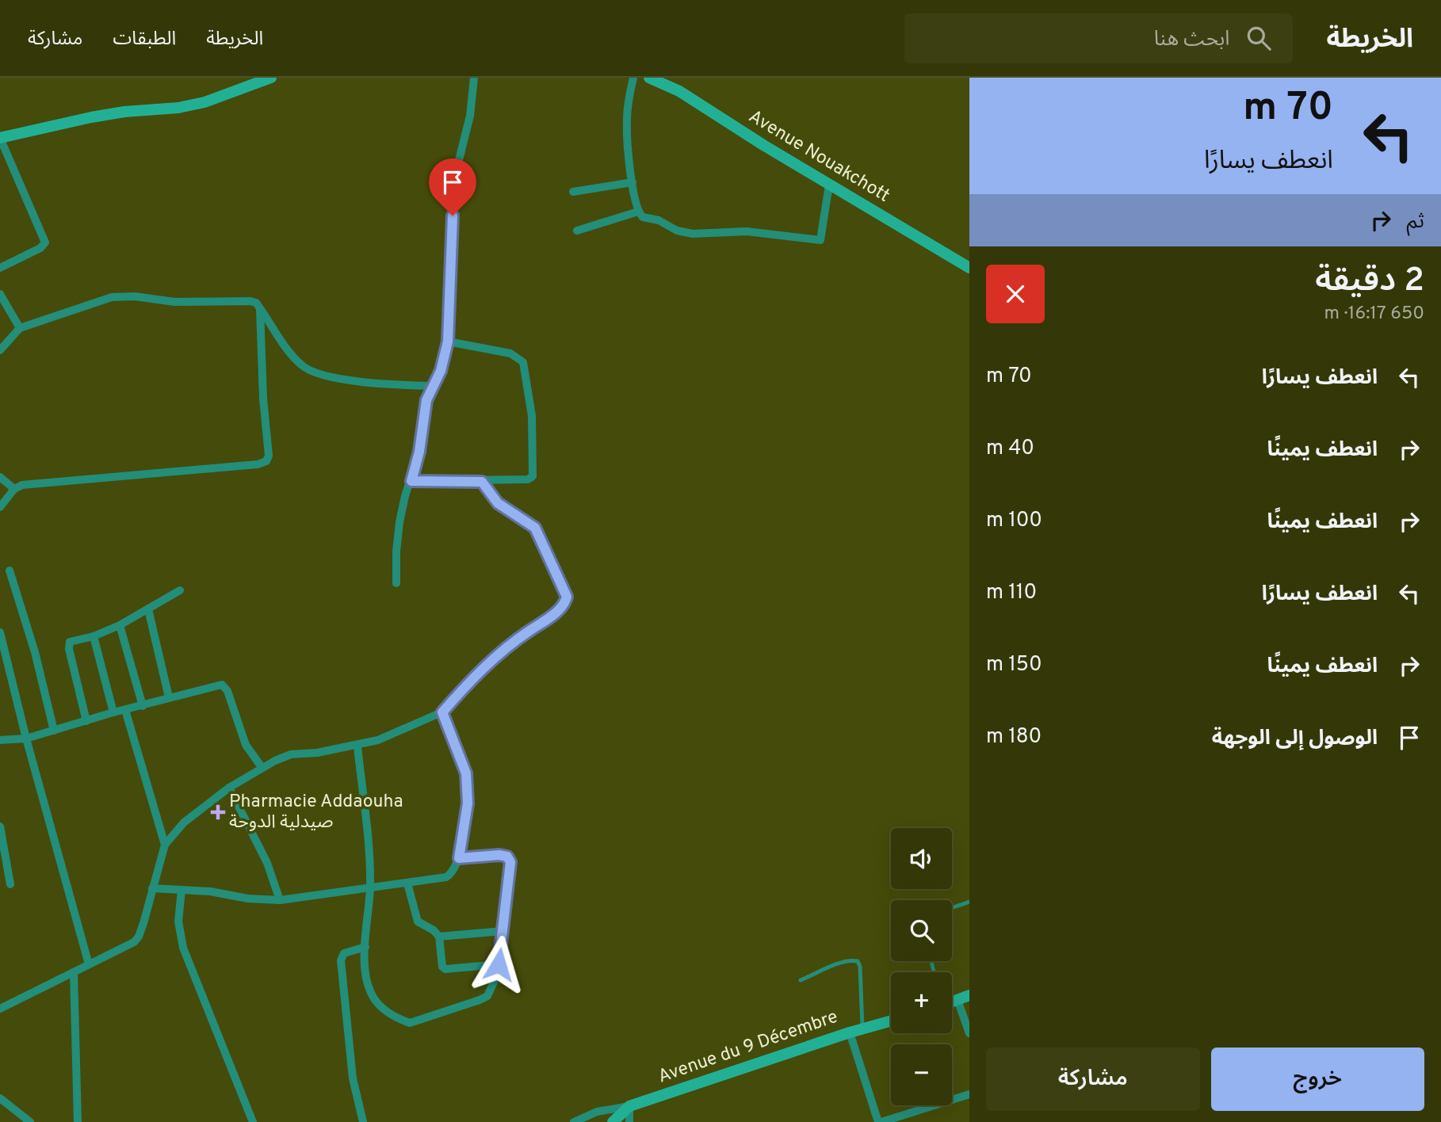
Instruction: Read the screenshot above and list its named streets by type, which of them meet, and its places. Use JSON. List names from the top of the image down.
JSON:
{
  "streets": {
    "street": ["Avenue Nouakchott", "Avenue du 9 Décembre"]
  },
  "places": {
    "health": ["Pharmacie Addaouha صيدلية الدوحة"]
  },
  "page": {
    "header": "الخريطة",
    "search": "ابحث هنا",
    "nav": ["الخريطة", "الطبقات", "مشاركة"],
    "turn": ["70 m", "انعطف يسارًا"],
    "then": "ثم",
    "heading": ["2 دقيقة", "650 m · 16:17"],
    "list": [
      {
        "name": "انعطف يسارًا",
        "value": "70 m"
      },
      {
        "name": "انعطف يمينًا",
        "value": "40 m"
      },
      {
        "name": "انعطف يمينًا",
        "value": "100 m"
      },
      {
        "name": "انعطف يسارًا",
        "value": "110 m"
      },
      {
        "name": "انعطف يمينًا",
        "value": "150 m"
      },
      {
        "name": "الوصول إلى الوجهة",
        "value": "180 m"
      }
    ],
    "map_buttons": ["+", "−"],
    "buttons": ["خروج", "مشاركة"]
  }
}
